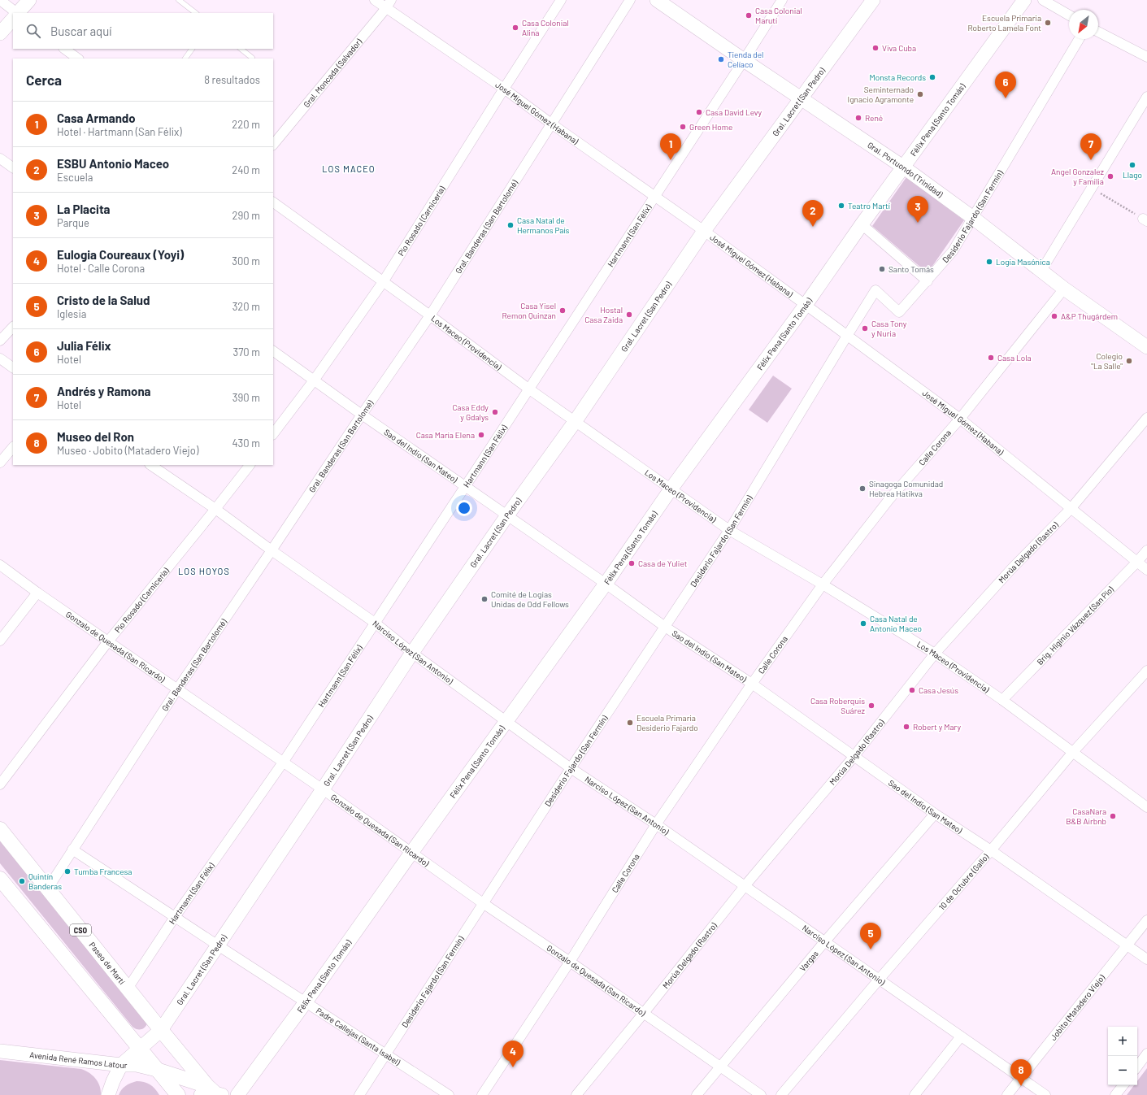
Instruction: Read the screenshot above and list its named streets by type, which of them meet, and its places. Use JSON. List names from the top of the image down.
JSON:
{
  "streets": {
    "main road": ["CSO", "Paseo de Martí"],
    "street": [
      "Gral. Moncada (Salvador)",
      "Gral. Lacret (San Pedro)",
      "José Miguel Gómez (Habana)",
      "Félix Pena (Santo Tomás)",
      "Gral. Portuondo (Trinidad)",
      "Desiderio Fajardo (San Fermín)",
      "Pío Rosado (Carnicería)",
      "Gral. Banderas (San Bartolomé)",
      "Hartmann (San Félix)",
      "Los Maceo (Providencia)",
      "Calle Corona",
      "Sao del Indio (San Mateo)",
      "Morúa Delgado (Rastro)",
      "Brig. Higinio Vázquez (San Pío)",
      "Gonzalo de Quesada (San Ricardo)",
      "Narciso López (San Antonio)",
      "10 de Octubre (Gallo)",
      "Vargas",
      "Jobito (Matadero Viejo)",
      "Padre Callejas (Santa Isabel)",
      "Avenida René Ramos Latour"
    ]
  },
  "crossings": [
    ["Gral. Moncada (Salvador)", "José Miguel Gómez (Habana)"],
    ["Gral. Lacret (San Pedro)", "José Miguel Gómez (Habana)"],
    ["Gral. Lacret (San Pedro)", "Gral. Portuondo (Trinidad)"],
    ["Gral. Lacret (San Pedro)", "Los Maceo (Providencia)"],
    ["Gral. Lacret (San Pedro)", "Sao del Indio (San Mateo)"],
    ["Gral. Lacret (San Pedro)", "Gonzalo de Quesada (San Ricardo)"],
    ["Gral. Lacret (San Pedro)", "Narciso López (San Antonio)"],
    ["Gral. Lacret (San Pedro)", "Paseo de Martí"],
    ["Gral. Lacret (San Pedro)", "Padre Callejas (Santa Isabel)"],
    ["Gral. Lacret (San Pedro)", "Avenida René Ramos Latour"],
    ["José Miguel Gómez (Habana)", "Félix Pena (Santo Tomás)"],
    ["José Miguel Gómez (Habana)", "Desiderio Fajardo (San Fermín)"],
    ["José Miguel Gómez (Habana)", "Pío Rosado (Carnicería)"],
    ["José Miguel Gómez (Habana)", "Gral. Banderas (San Bartolomé)"],
    ["José Miguel Gómez (Habana)", "Hartmann (San Félix)"],
    ["José Miguel Gómez (Habana)", "Calle Corona"],
    ["José Miguel Gómez (Habana)", "Morúa Delgado (Rastro)"],
    ["José Miguel Gómez (Habana)", "Brig. Higinio Vázquez (San Pío)"],
    ["Félix Pena (Santo Tomás)", "Gral. Portuondo (Trinidad)"],
    ["Félix Pena (Santo Tomás)", "Los Maceo (Providencia)"],
    ["Félix Pena (Santo Tomás)", "Sao del Indio (San Mateo)"],
    ["Félix Pena (Santo Tomás)", "Gonzalo de Quesada (San Ricardo)"],
    ["Félix Pena (Santo Tomás)", "Narciso López (San Antonio)"],
    ["Félix Pena (Santo Tomás)", "Padre Callejas (Santa Isabel)"],
    ["Gral. Portuondo (Trinidad)", "Desiderio Fajardo (San Fermín)"],
    ["Gral. Portuondo (Trinidad)", "Hartmann (San Félix)"],
    ["Gral. Portuondo (Trinidad)", "Calle Corona"],
    ["Desiderio Fajardo (San Fermín)", "Los Maceo (Providencia)"],
    ["Desiderio Fajardo (San Fermín)", "Sao del Indio (San Mateo)"],
    ["Desiderio Fajardo (San Fermín)", "Gonzalo de Quesada (San Ricardo)"],
    ["Desiderio Fajardo (San Fermín)", "Narciso López (San Antonio)"],
    ["Desiderio Fajardo (San Fermín)", "Padre Callejas (Santa Isabel)"],
    ["Pío Rosado (Carnicería)", "Los Maceo (Providencia)"],
    ["Pío Rosado (Carnicería)", "Sao del Indio (San Mateo)"],
    ["Pío Rosado (Carnicería)", "Gonzalo de Quesada (San Ricardo)"],
    ["Pío Rosado (Carnicería)", "Narciso López (San Antonio)"],
    ["Gral. Banderas (San Bartolomé)", "Los Maceo (Providencia)"],
    ["Gral. Banderas (San Bartolomé)", "Sao del Indio (San Mateo)"],
    ["Gral. Banderas (San Bartolomé)", "Gonzalo de Quesada (San Ricardo)"],
    ["Gral. Banderas (San Bartolomé)", "Narciso López (San Antonio)"],
    ["Gral. Banderas (San Bartolomé)", "Paseo de Martí"],
    ["Gral. Banderas (San Bartolomé)", "Padre Callejas (Santa Isabel)"],
    ["Hartmann (San Félix)", "Los Maceo (Providencia)"],
    ["Hartmann (San Félix)", "Sao del Indio (San Mateo)"],
    ["Hartmann (San Félix)", "Gonzalo de Quesada (San Ricardo)"],
    ["Hartmann (San Félix)", "Narciso López (San Antonio)"],
    ["Hartmann (San Félix)", "Paseo de Martí"],
    ["Hartmann (San Félix)", "Padre Callejas (Santa Isabel)"],
    ["Los Maceo (Providencia)", "Calle Corona"],
    ["Los Maceo (Providencia)", "Morúa Delgado (Rastro)"],
    ["Los Maceo (Providencia)", "Brig. Higinio Vázquez (San Pío)"],
    ["Los Maceo (Providencia)", "10 de Octubre (Gallo)"],
    ["Calle Corona", "Sao del Indio (San Mateo)"],
    ["Calle Corona", "Gonzalo de Quesada (San Ricardo)"],
    ["Calle Corona", "Narciso López (San Antonio)"],
    ["Sao del Indio (San Mateo)", "Morúa Delgado (Rastro)"],
    ["Sao del Indio (San Mateo)", "10 de Octubre (Gallo)"],
    ["Sao del Indio (San Mateo)", "Vargas"],
    ["Sao del Indio (San Mateo)", "Jobito (Matadero Viejo)"],
    ["Morúa Delgado (Rastro)", "Gonzalo de Quesada (San Ricardo)"],
    ["Morúa Delgado (Rastro)", "Narciso López (San Antonio)"],
    ["Gonzalo de Quesada (San Ricardo)", "Vargas"],
    ["Narciso López (San Antonio)", "10 de Octubre (Gallo)"],
    ["Narciso López (San Antonio)", "Vargas"],
    ["Narciso López (San Antonio)", "Jobito (Matadero Viejo)"]
  ],
  "districts": ["LOS MACEO", "LOS HOYOS"],
  "places": [
    "Casa Colonial Marutí",
    "Escuela Primaria Roberto Lamela Font",
    "Casa Colonial Alina",
    "Viva Cuba",
    "Tienda del Celíaco",
    "Monsta Records",
    "Seminternado Ignacio Agramonte",
    "Casa David Levy",
    "René",
    "Green Home",
    "Llago",
    "Angel Gonzalez y Familia",
    "Teatro Martí",
    "Casa Natal de Hermanos País",
    "Logia Masónica",
    "Santo Tomás",
    "Casa Yisel Remon Quinzan",
    "Hostal Casa Zaida",
    "A&P Thugárdem",
    "Casa Tony y Nuria",
    "Casa Lola",
    "Colegio \"La Salle\"",
    "Casa Eddy y Gdalys",
    "Casa María Elena",
    "Sinagoga Comunidad Hebrea Hatikva",
    "Casa de Yuliet",
    "Comité de Logias Unidas de Odd Fellows",
    "Casa Natal de Antonio Maceo",
    "Casa Jesús",
    "Casa Roberquis Suárez",
    "Escuela Primaria Desiderio Fajardo",
    "Robert y Mary",
    "CasaNara B&B Airbnb",
    "Tumba Francesa",
    "Quintín Banderas"
  ],
  "north": "bottom left",
  "page": {
    "search": "Buscar aquí",
    "heading": ["Cerca", "8 resultados"],
    "pins": [
      "6",
      "1",
      "7",
      "3",
      "2",
      "5",
      "4",
      "8"
    ],
    "list": [
      {
        "mark": "1",
        "name": "Casa Armando",
        "note": "Hotel · Hartmann (San Félix)",
        "value": "220 m"
      },
      {
        "mark": "2",
        "name": "ESBU Antonio Maceo",
        "note": "Escuela",
        "value": "240 m"
      },
      {
        "mark": "3",
        "name": "La Placita",
        "note": "Parque",
        "value": "290 m"
      },
      {
        "mark": "4",
        "name": "Eulogia Coureaux (Yoyi)",
        "note": "Hotel · Calle Corona",
        "value": "300 m"
      },
      {
        "mark": "5",
        "name": "Cristo de la Salud",
        "note": "Iglesia",
        "value": "320 m"
      },
      {
        "mark": "6",
        "name": "Julia Félix",
        "note": "Hotel",
        "value": "370 m"
      },
      {
        "mark": "7",
        "name": "Andrés y Ramona",
        "note": "Hotel",
        "value": "390 m"
      },
      {
        "mark": "8",
        "name": "Museo del Ron",
        "note": "Museo · Jobito (Matadero Viejo)",
        "value": "430 m"
      }
    ],
    "map_buttons": ["+", "−"]
  }
}
